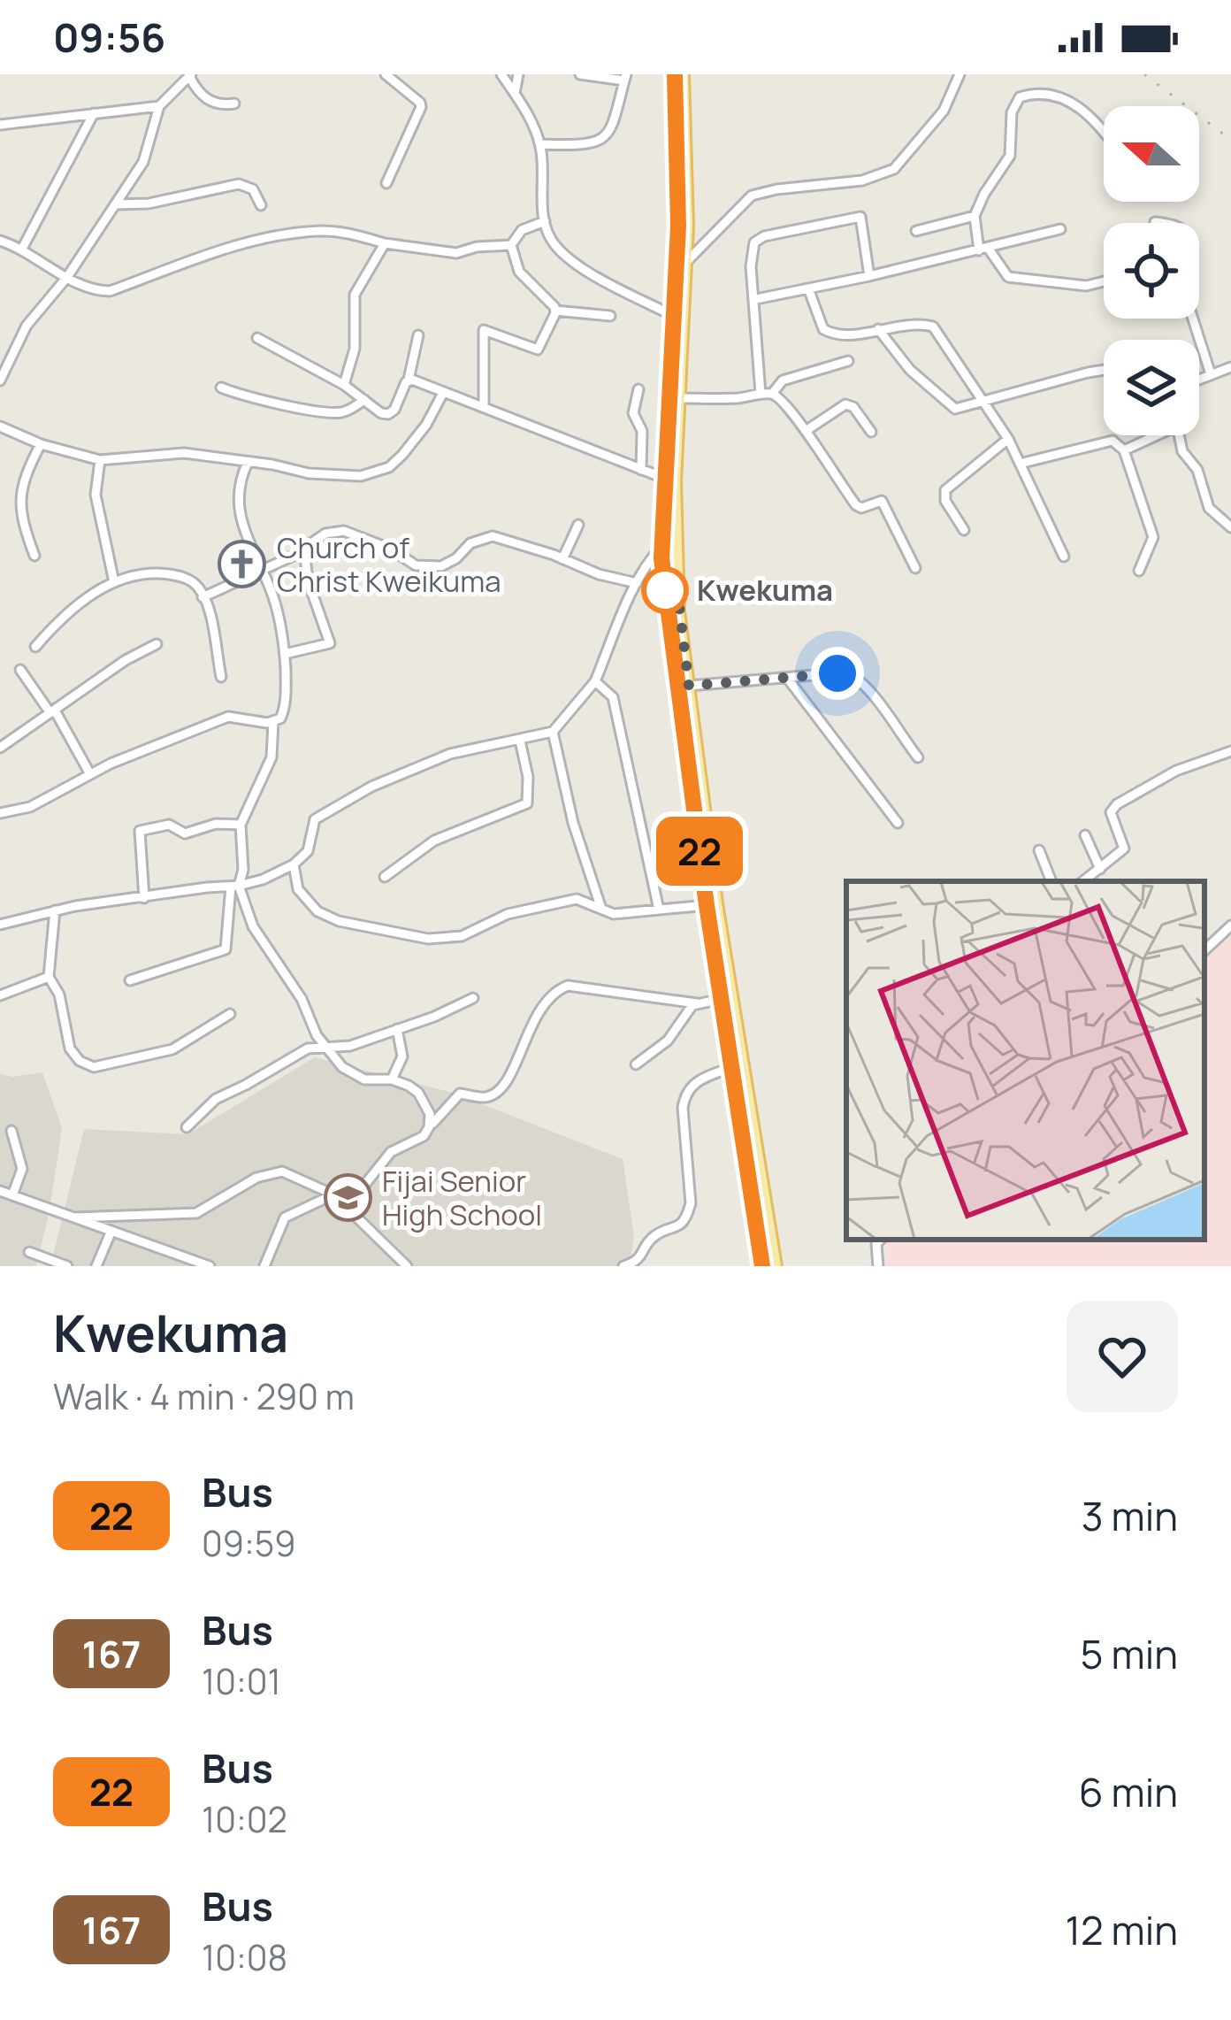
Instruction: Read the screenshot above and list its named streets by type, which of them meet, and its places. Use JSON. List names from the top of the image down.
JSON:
{
  "places": {
    "church": ["Church of Christ Kweikuma"],
    "other": ["Kwekuma"],
    "school or university": ["Fijai Senior High School"]
  },
  "lines": ["bus line 22"],
  "north": "left",
  "page": {
    "status": "09:56",
    "on_map": "22",
    "heading": ["Kwekuma", "Walk · 4 min · 290 m"],
    "list": [
      {
        "mark": "22",
        "name": "Bus",
        "note": "09:59",
        "value": "3 min"
      },
      {
        "mark": "167",
        "name": "Bus",
        "note": "10:01",
        "value": "5 min"
      },
      {
        "mark": "22",
        "name": "Bus",
        "note": "10:02",
        "value": "6 min"
      },
      {
        "mark": "167",
        "name": "Bus",
        "note": "10:08",
        "value": "12 min"
      }
    ]
  }
}
